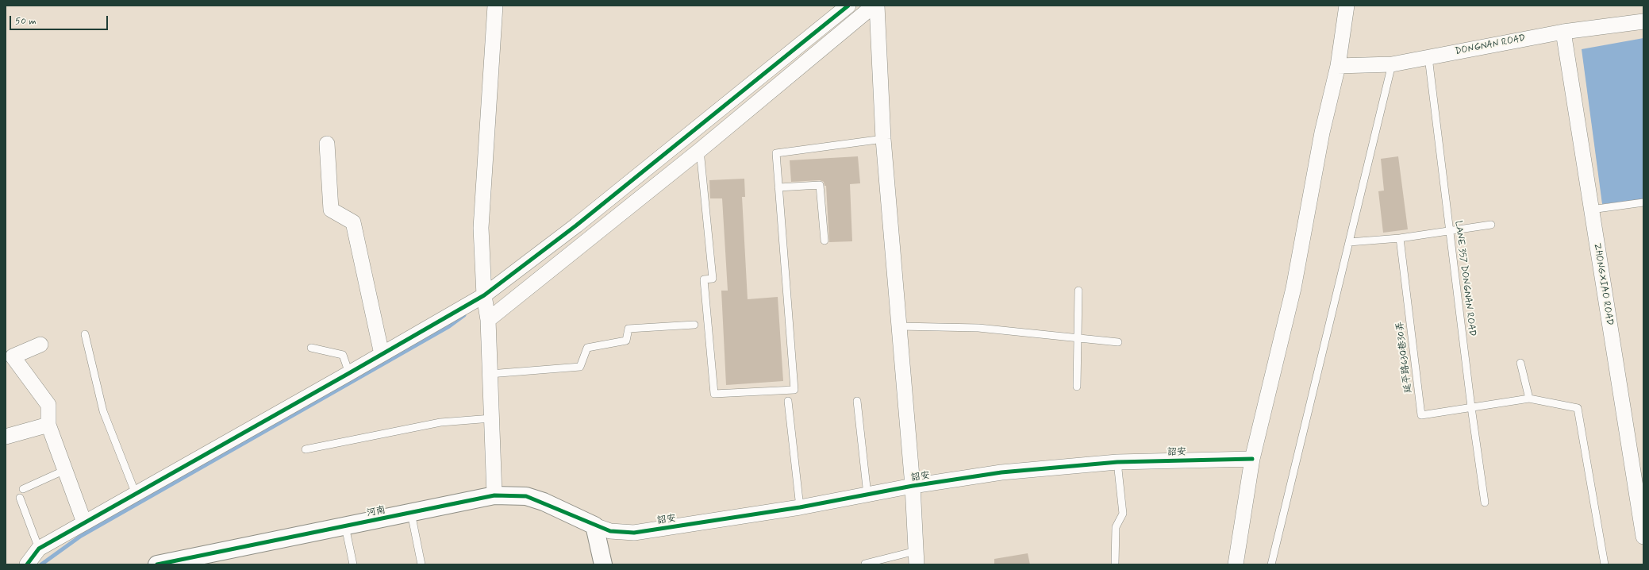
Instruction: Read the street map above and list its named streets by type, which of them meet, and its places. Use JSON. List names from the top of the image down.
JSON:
{
  "streets": {
    "street": [
      "DONGNAN ROAD",
      "ZHONGXIAO ROAD",
      "詔安",
      "河南"
    ],
    "lane": ["LANE 357 DONGNAN ROAD", "延平路630巷30弄"]
  },
  "crossings": [
    ["DONGNAN ROAD", "LANE 357 DONGNAN ROAD"],
    ["DONGNAN ROAD", "ZHONGXIAO ROAD"],
    ["LANE 357 DONGNAN ROAD", "延平路630巷30弄"],
    ["詔安", "河南"]
  ],
  "scale_bar": "50 m"
}
